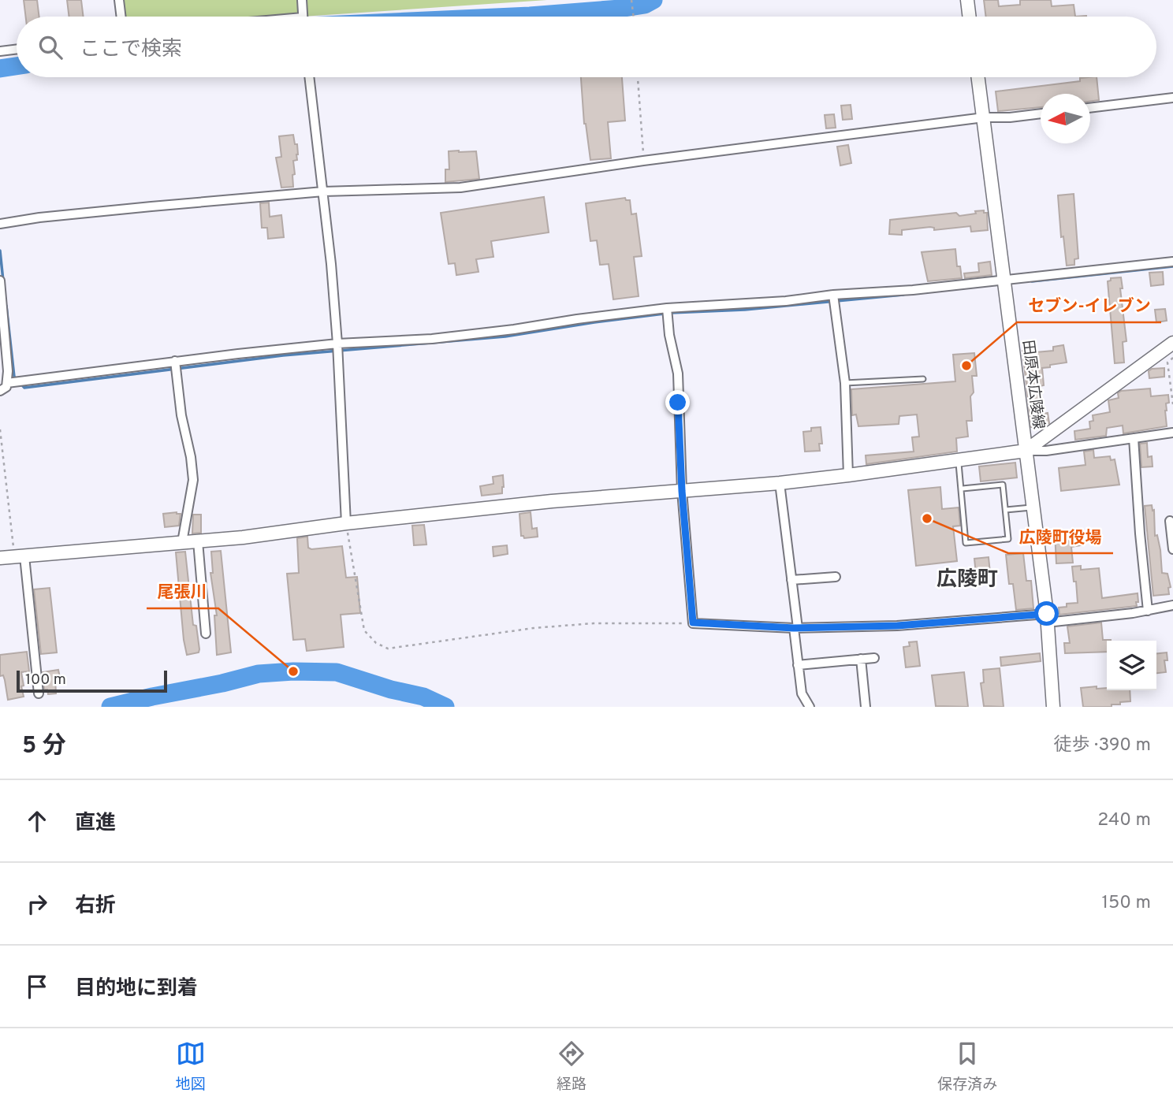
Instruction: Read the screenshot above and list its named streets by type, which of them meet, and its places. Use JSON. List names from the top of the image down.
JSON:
{
  "streets": {
    "street": ["田原本広陵線"]
  },
  "districts": ["広陵町"],
  "places": ["セブン-イレブン", "広陵町役場", "尾張川"],
  "scale_bar": "100 m",
  "north": "left",
  "page": {
    "search": "ここで検索",
    "scale": "100 m",
    "heading": ["5 分", "徒歩 · 390 m"],
    "list": [
      ["直進", "240 m"],
      ["右折", "150 m"],
      "目的地に到着"
    ],
    "nav": ["地図", "経路", "保存済み"]
  }
}
